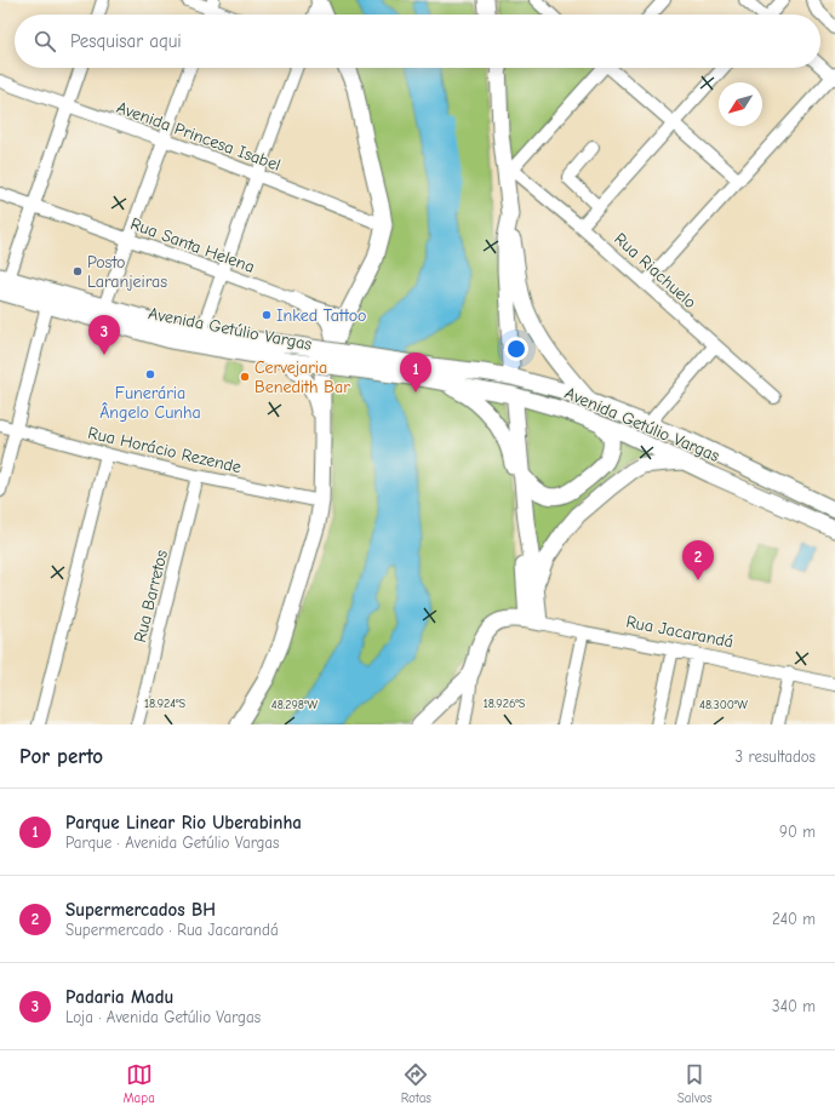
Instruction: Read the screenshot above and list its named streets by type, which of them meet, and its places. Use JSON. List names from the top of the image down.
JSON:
{
  "streets": {
    "main road": ["Avenida Getúlio Vargas"],
    "street": [
      "Avenida Princesa Isabel",
      "Rua Santa Helena",
      "Rua Riachuelo",
      "Rua Horácio Rezende",
      "Rua Barretos",
      "Rua Jacarandá"
    ]
  },
  "crossings": [
    ["Rua Horácio Rezende", "Rua Barretos"]
  ],
  "places": [
    "Posto Laranjeiras",
    "Inked Tattoo",
    "Funerária Ângelo Cunha",
    "Cervejaria Benedith Bar"
  ],
  "north": "bottom left",
  "page": {
    "search": "Pesquisar aqui",
    "pins": ["3", "1", "2"],
    "heading": ["Por perto", "3 resultados"],
    "list": [
      {
        "mark": "1",
        "name": "Parque Linear Rio Uberabinha",
        "note": "Parque · Avenida Getúlio Vargas",
        "value": "90 m"
      },
      {
        "mark": "2",
        "name": "Supermercados BH",
        "note": "Supermercado · Rua Jacarandá",
        "value": "240 m"
      },
      {
        "mark": "3",
        "name": "Padaria Madu",
        "note": "Loja · Avenida Getúlio Vargas",
        "value": "340 m"
      }
    ],
    "nav": ["Mapa", "Rotas", "Salvos"]
  },
  "coordinates": [
    "18.924°S",
    "18.926°S",
    "48.298°W",
    "48.300°W"
  ]
}
